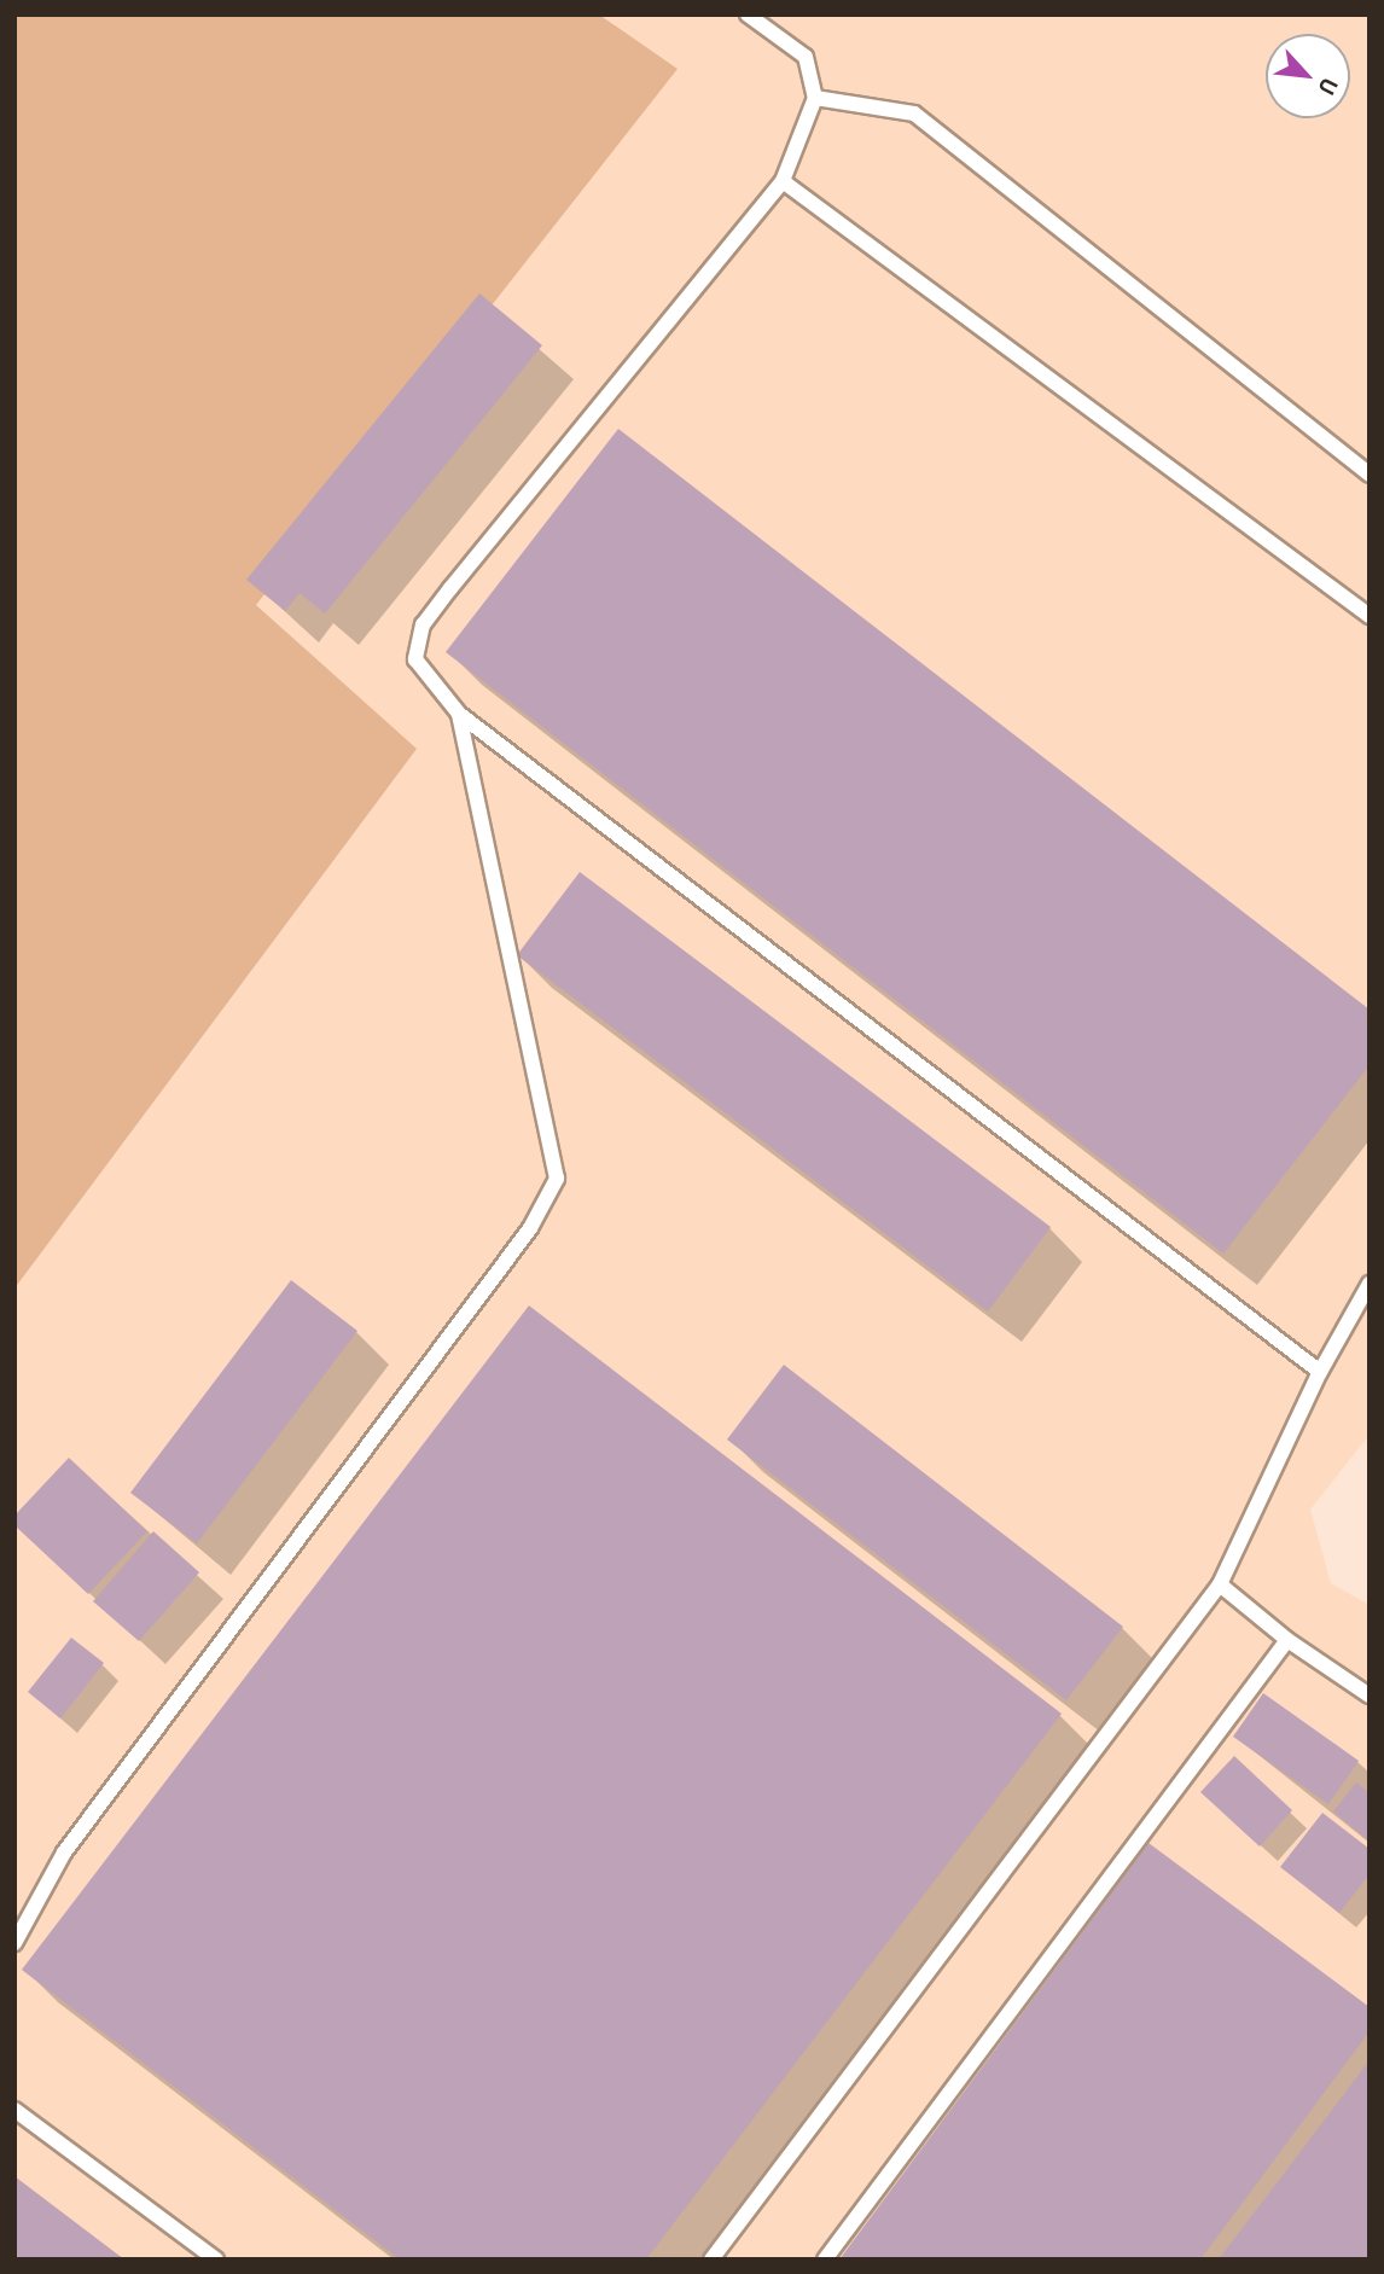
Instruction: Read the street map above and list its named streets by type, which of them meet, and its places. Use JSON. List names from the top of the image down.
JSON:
{
  "north": "bottom right"
}
